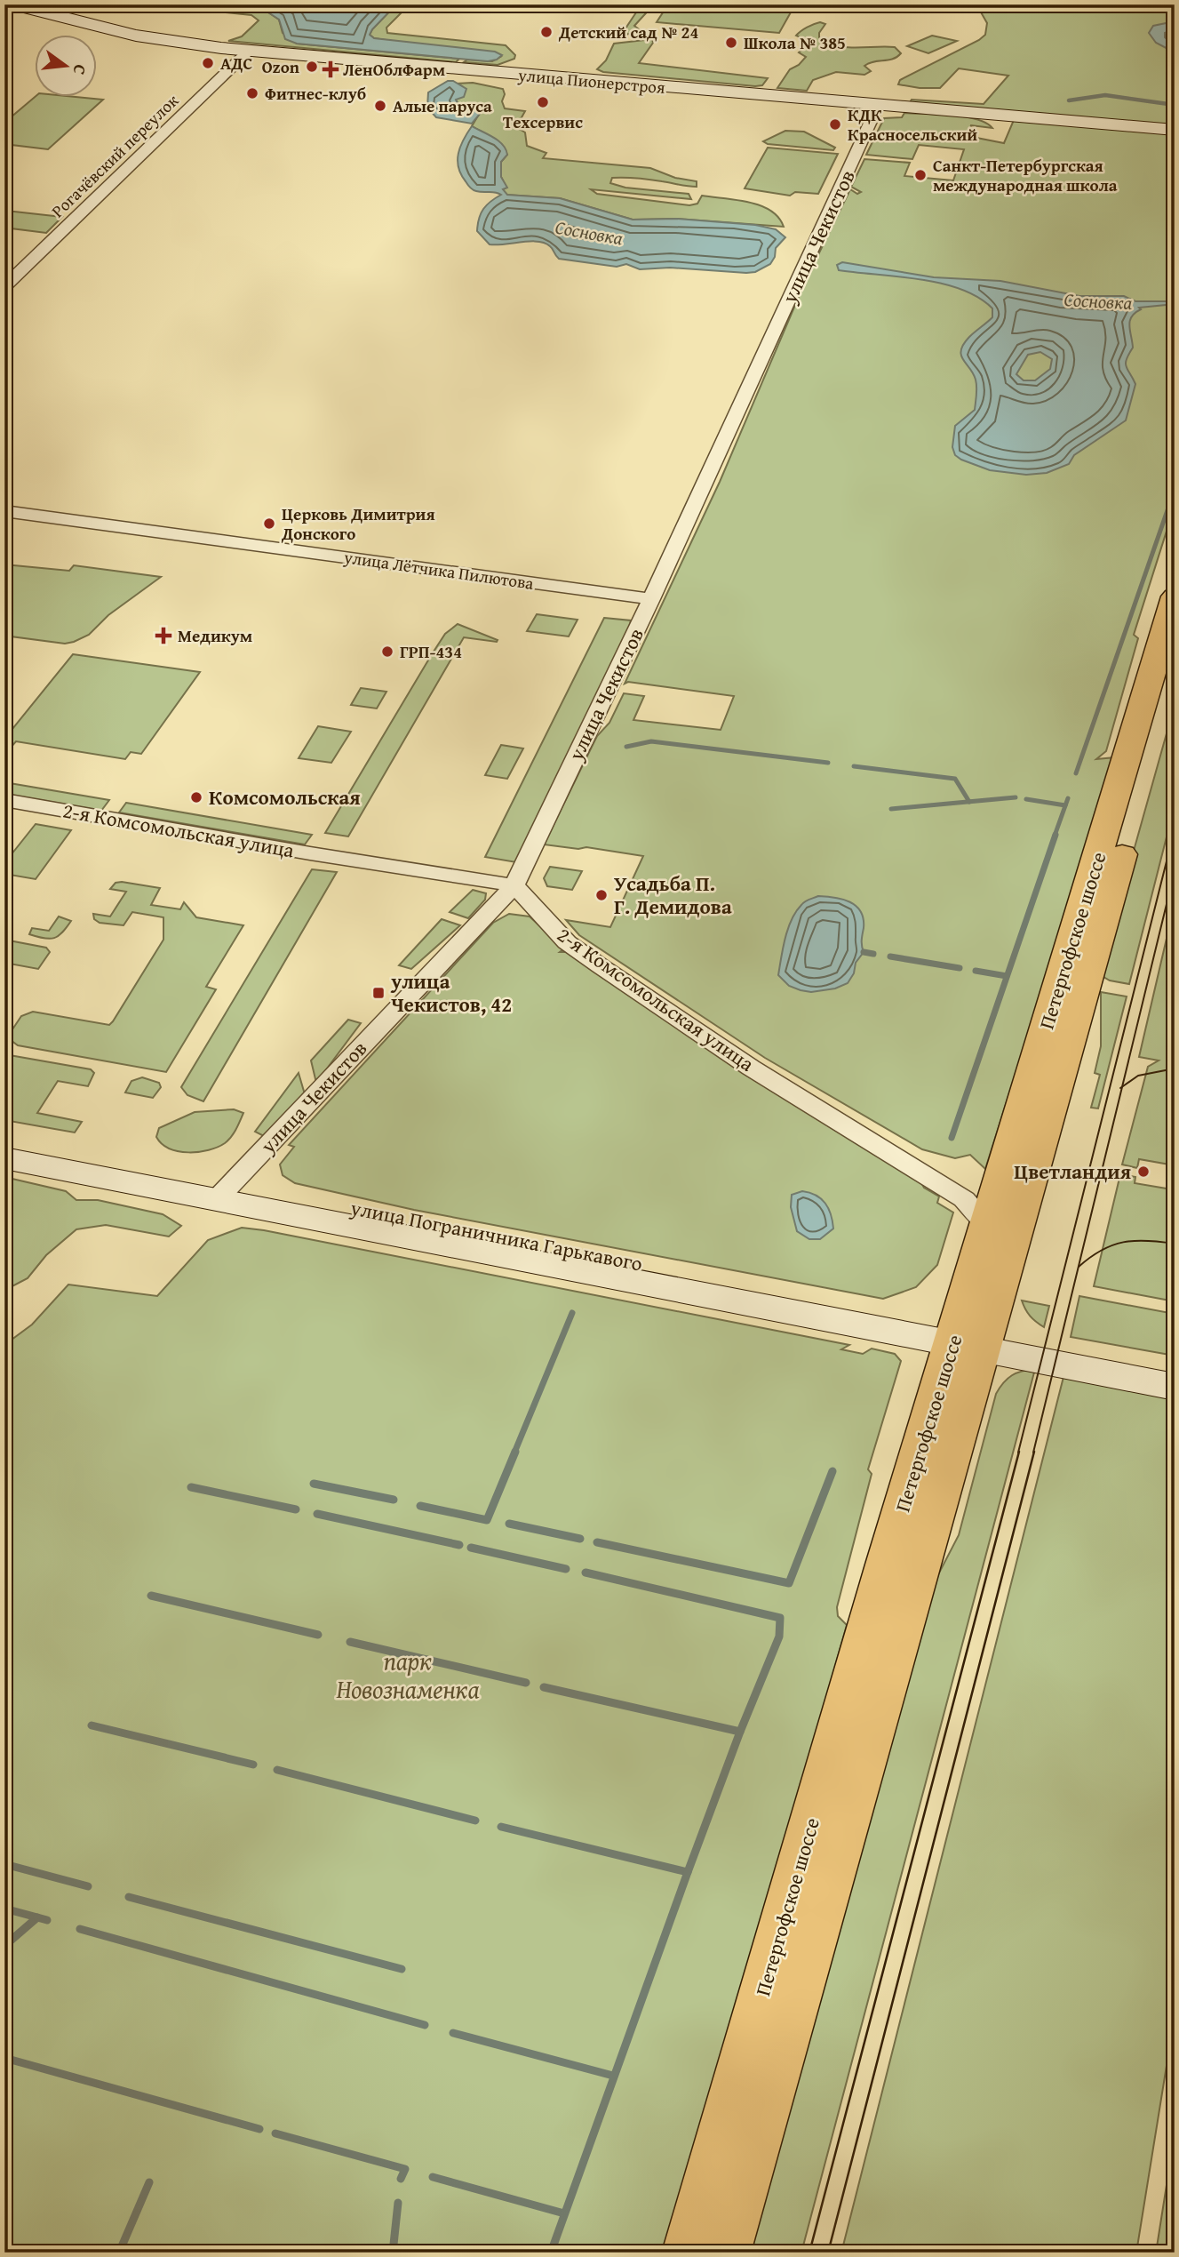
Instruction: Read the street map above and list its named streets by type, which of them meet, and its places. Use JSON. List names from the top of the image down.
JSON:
{
  "streets": {
    "main road": ["Петергофское шоссе"],
    "street": [
      "улица Пионерстроя",
      "Рогачёвский переулок",
      "улица Чекистов",
      "улица Лётчика Пилютова",
      "2-я Комсомольская улица",
      "улица Пограничника Гарькавого"
    ]
  },
  "crossings": [
    ["улица Пионерстроя", "Рогачёвский переулок"],
    ["улица Пионерстроя", "улица Чекистов"],
    ["улица Чекистов", "улица Лётчика Пилютова"],
    ["улица Чекистов", "2-я Комсомольская улица"],
    ["улица Чекистов", "улица Пограничника Гарькавого"],
    ["2-я Комсомольская улица", "Петергофское шоссе"],
    ["Петергофское шоссе", "улица Пограничника Гарькавого"]
  ],
  "water": ["Сосновка"],
  "parks": ["парк Новознаменка"],
  "places": {
    "other": [
      "Детский сад № 24",
      "Школа № 385",
      "АДС",
      "Ozon",
      "Фитнес-клуб",
      "Техсервис",
      "Алые паруса",
      "КДК Красносельский",
      "Санкт-Петербургская международная школа",
      "Церковь Димитрия Донского",
      "ГРП-434",
      "Комсомольская",
      "Усадьба П. Г. Демидова",
      "Цветландия"
    ],
    "health": ["ЛенОблФарм", "Медикум"],
    "transit": ["улица Чекистов, 42"]
  },
  "north": "right"
}
